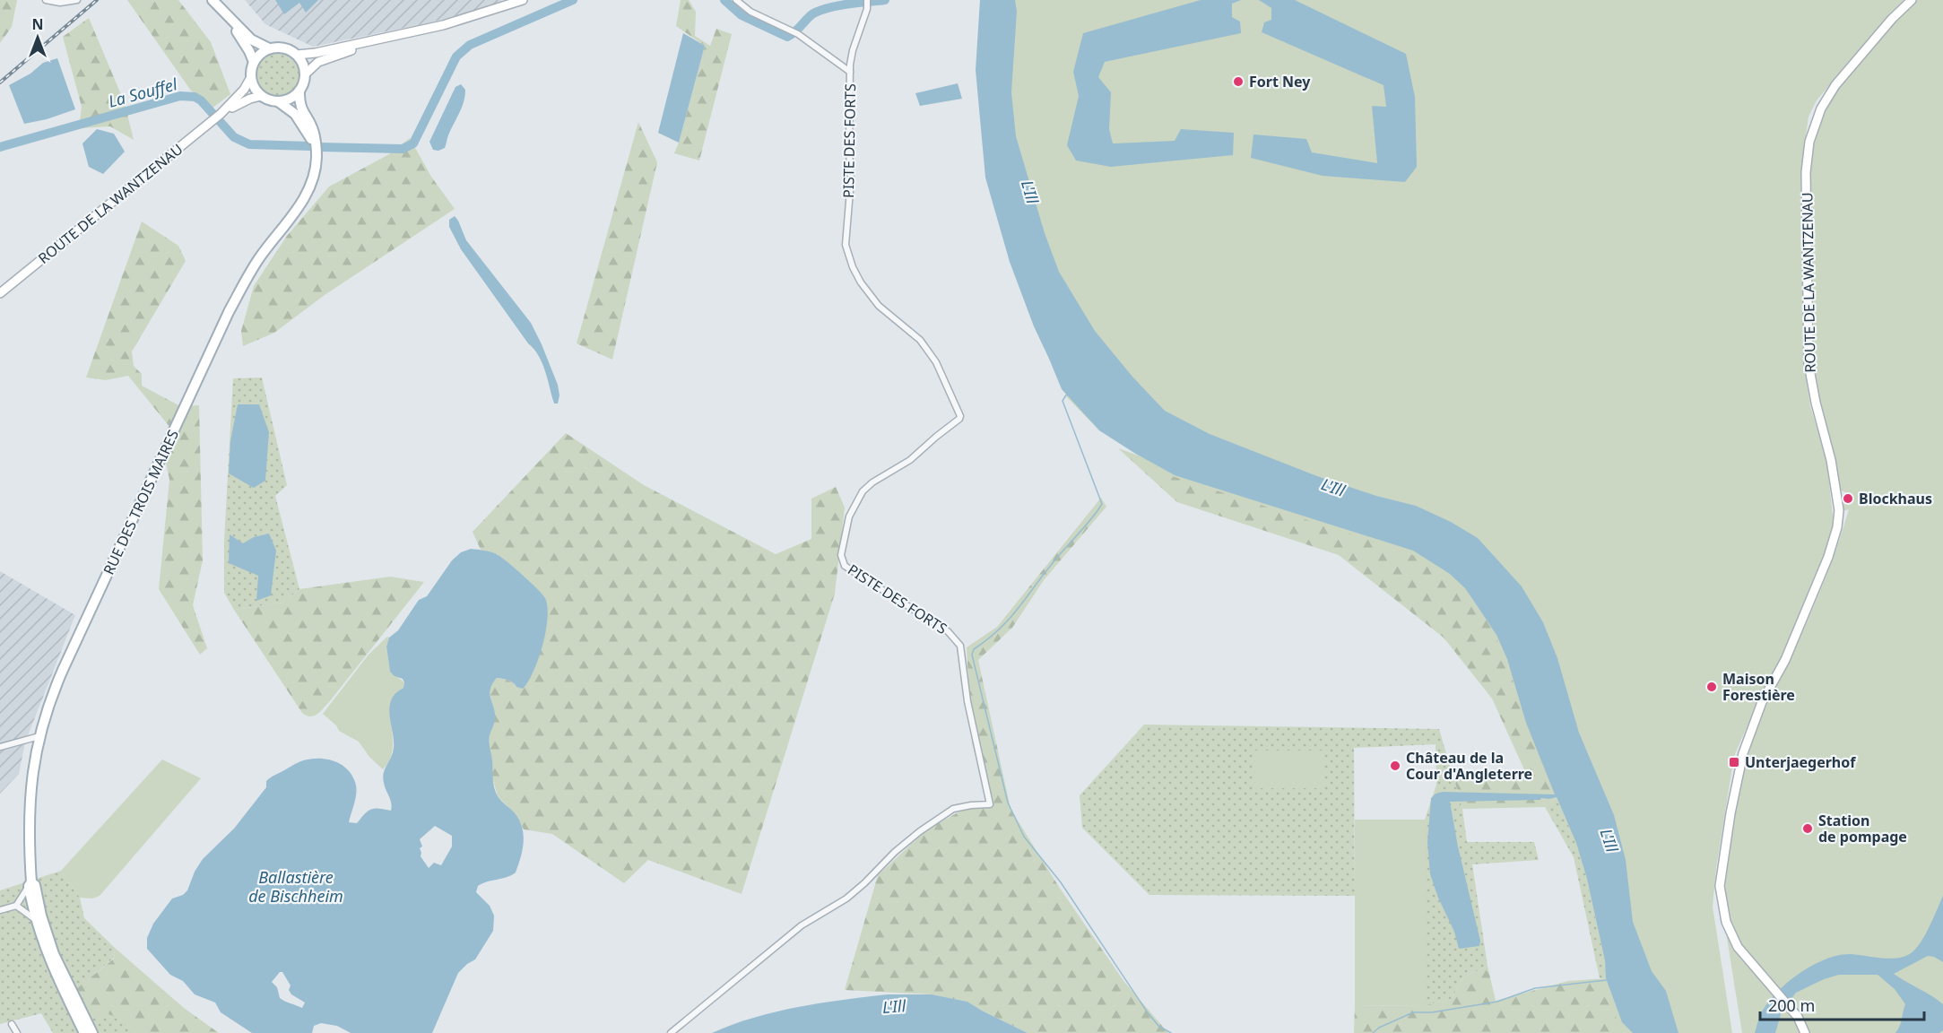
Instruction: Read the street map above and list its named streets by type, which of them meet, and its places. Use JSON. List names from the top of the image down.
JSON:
{
  "streets": {
    "main road": ["ROUTE DE LA WANTZENAU", "RUE DES TROIS MAIRES"],
    "street": ["PISTE DES FORTS"]
  },
  "crossings": [
    ["ROUTE DE LA WANTZENAU", "RUE DES TROIS MAIRES"]
  ],
  "water": ["La Souffel", "L'Ill", "Ballastière de Bischheim"],
  "places": {
    "other": [
      "Fort Ney",
      "Blockhaus",
      "Maison Forestière",
      "Château de la Cour d'Angleterre",
      "Station de pompage"
    ],
    "transit": ["Unterjaegerhof"]
  },
  "scale_bar": "200 m",
  "north": "top"
}
